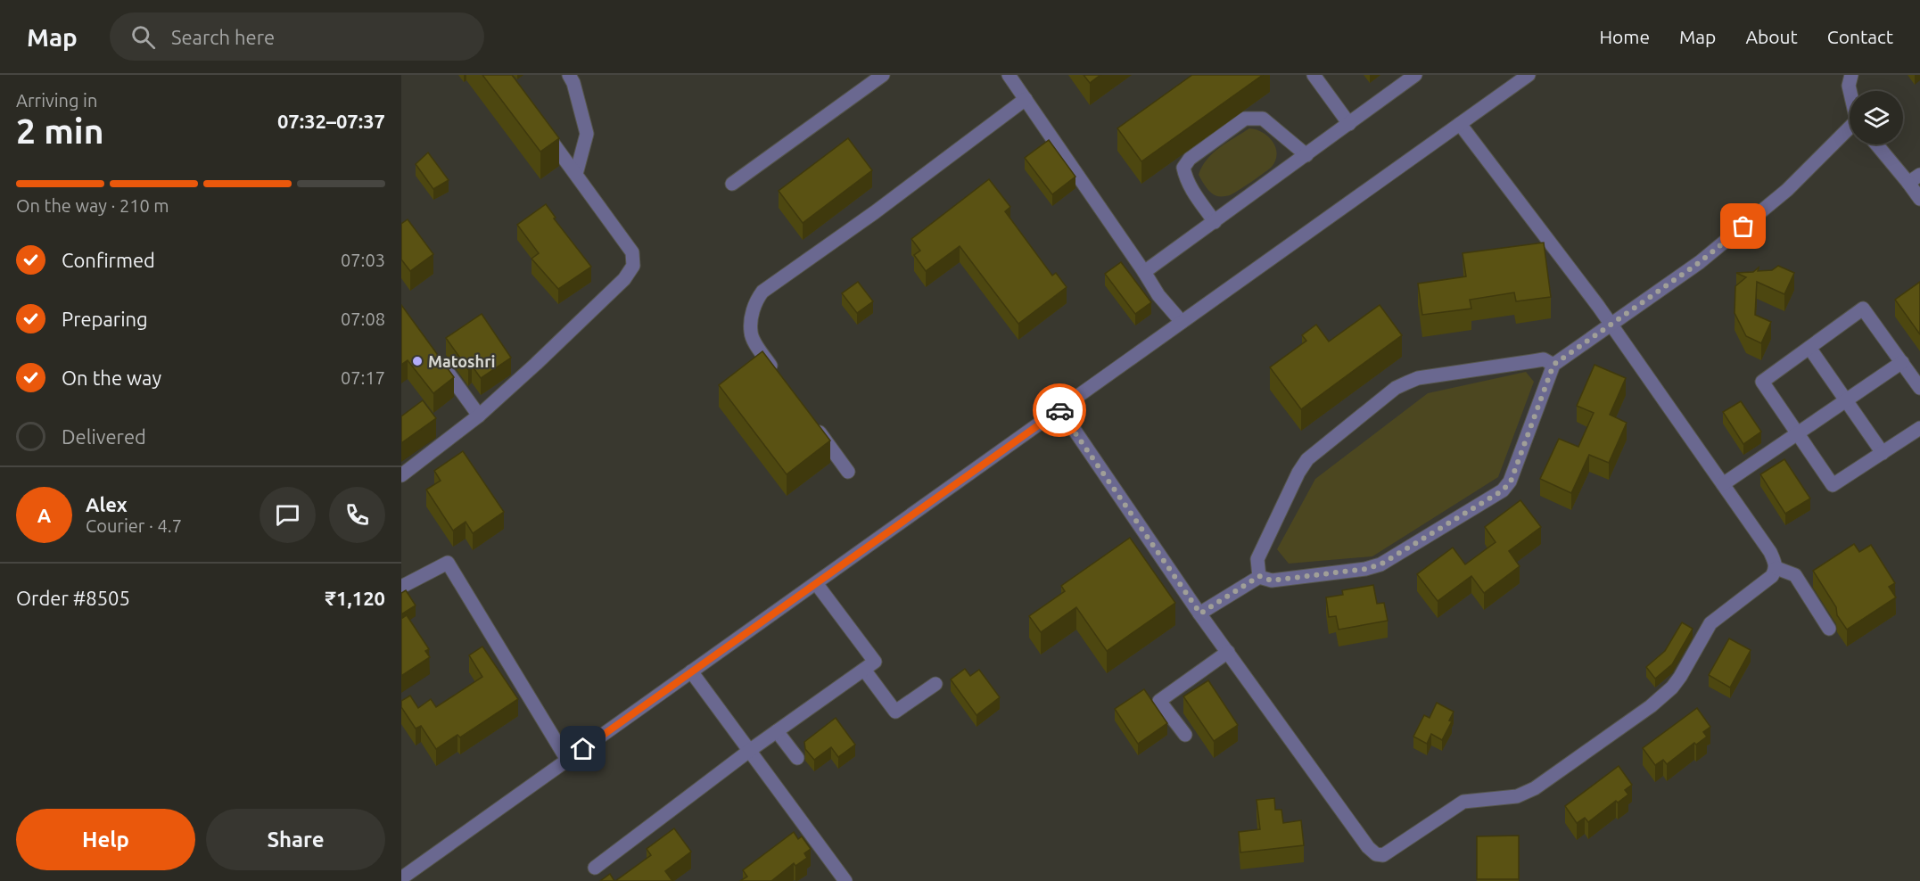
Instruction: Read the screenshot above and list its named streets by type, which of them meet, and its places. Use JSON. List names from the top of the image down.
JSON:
{
  "places": ["Matoshri"],
  "page": {
    "header": "Map",
    "search": "Search here",
    "nav": [
      "Home",
      "Map",
      "About",
      "Contact"
    ],
    "heading": ["2 min", "Arriving in", "07:32–07:37"],
    "panel": [
      "Alex",
      "Courier · 4.7",
      "Order #8505",
      "₹1,120"
    ],
    "bar": "On the way · 210 m",
    "list": [
      ["Confirmed", "07:03"],
      ["Preparing", "07:08"],
      ["On the way", "07:17"],
      "Delivered"
    ],
    "round": "A",
    "buttons": ["Help", "Share"]
  }
}
